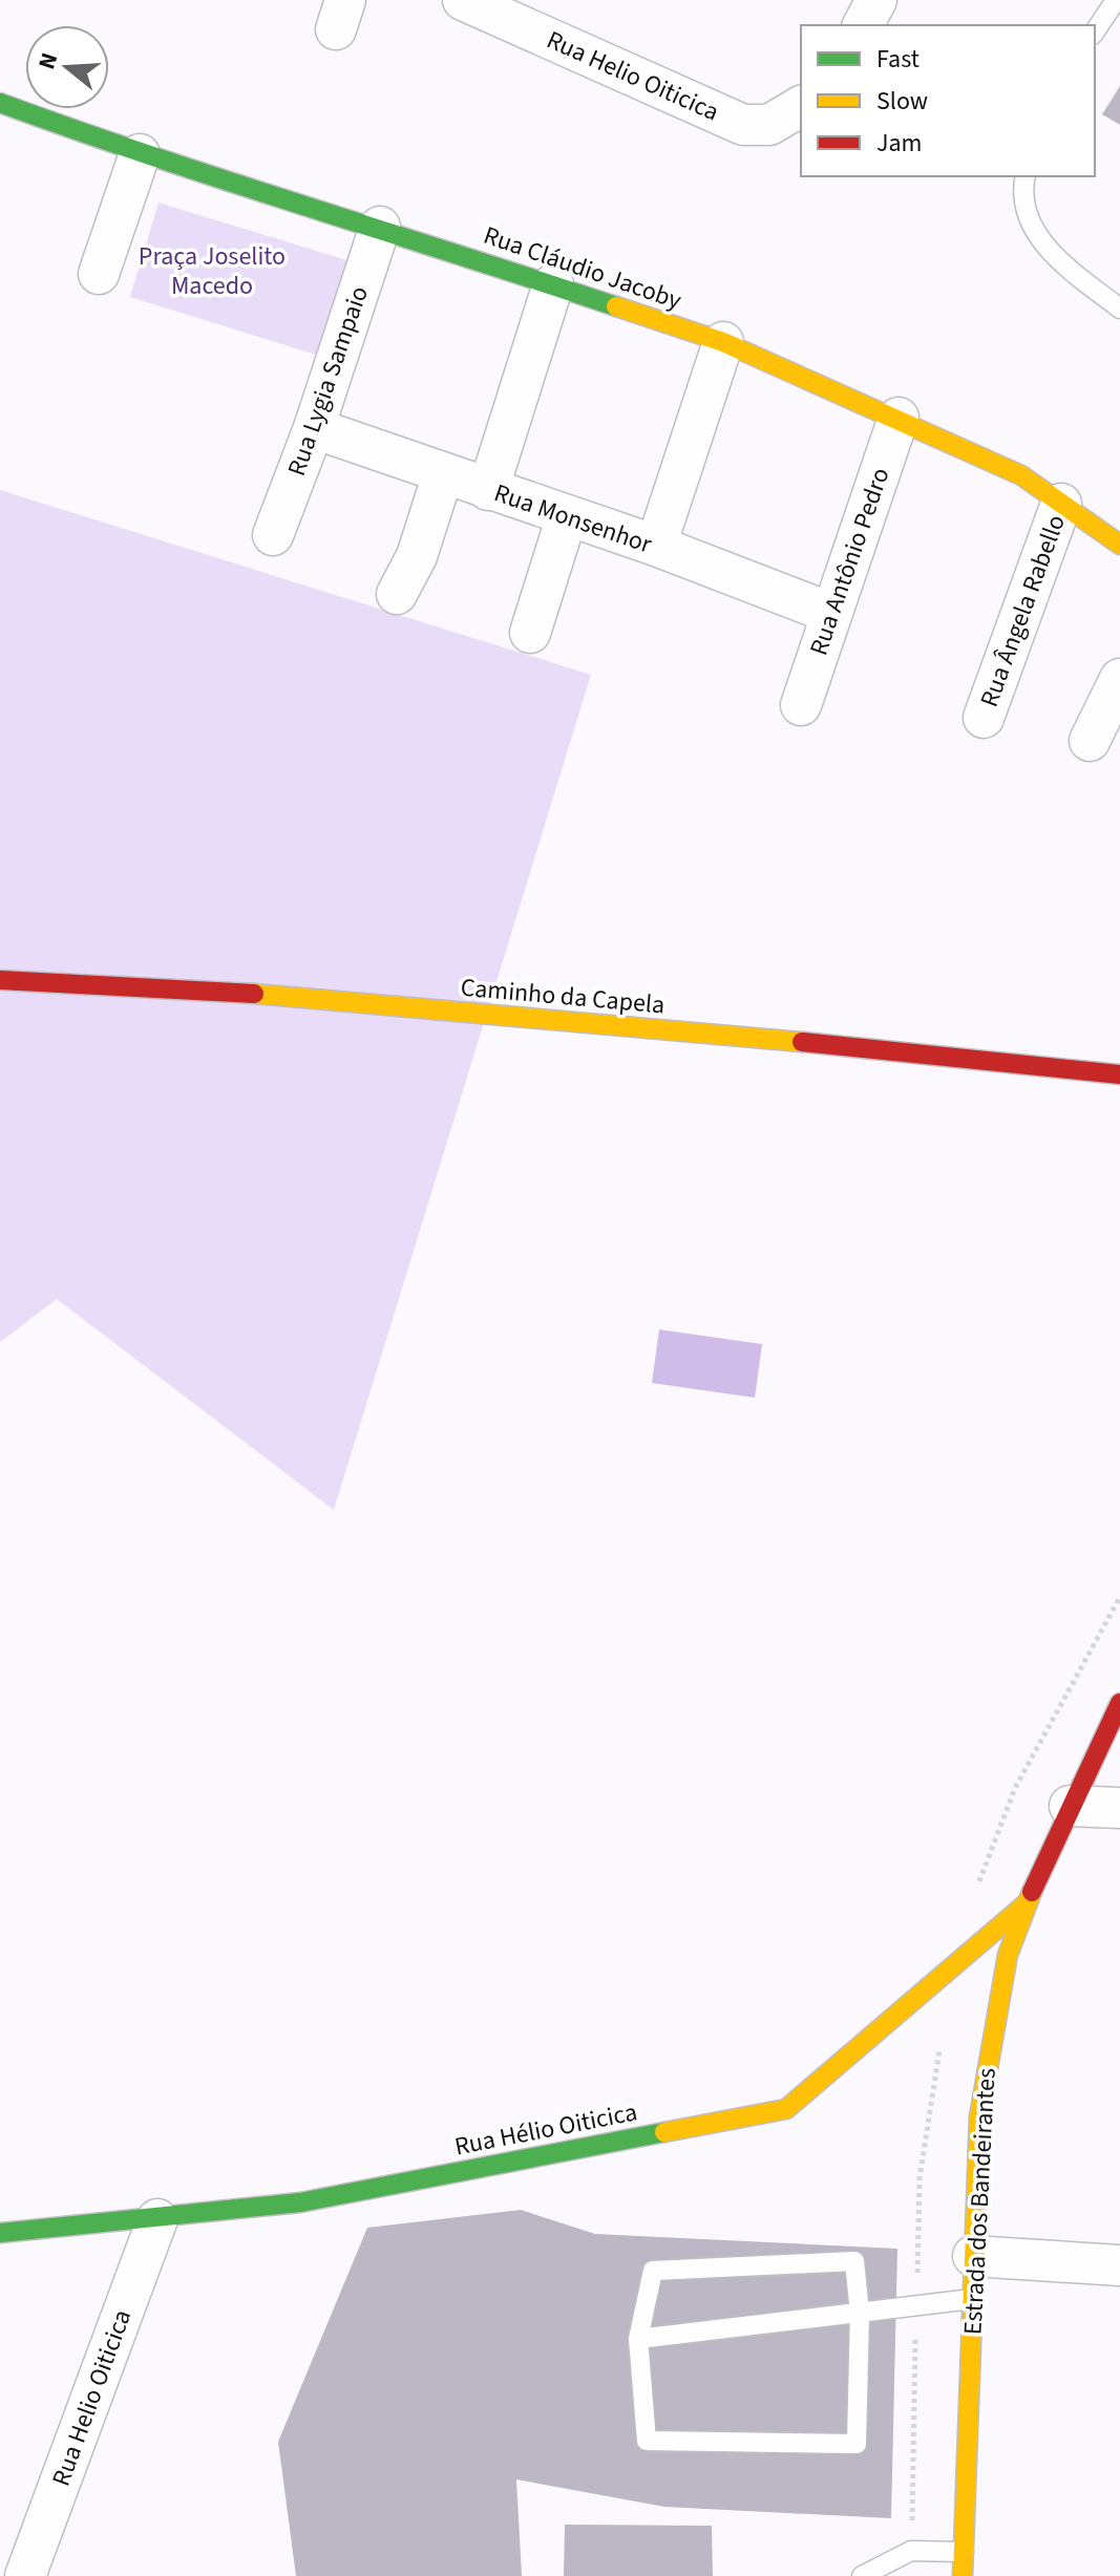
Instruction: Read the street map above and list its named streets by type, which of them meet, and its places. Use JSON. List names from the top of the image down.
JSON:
{
  "streets": {
    "street": [
      "Rua Helio Oiticica",
      "Rua Cláudio Jacoby",
      "Rua Lygia Sampaio",
      "Rua Monsenhor",
      "Rua Antônio Pedro",
      "Rua Ângela Rabello",
      "Caminho da Capela",
      "Rua Hélio Oiticica",
      "Estrada dos Bandeirantes"
    ]
  },
  "crossings": [
    ["Rua Helio Oiticica", "Rua Hélio Oiticica"],
    ["Rua Cláudio Jacoby", "Rua Lygia Sampaio"],
    ["Rua Cláudio Jacoby", "Rua Antônio Pedro"],
    ["Rua Cláudio Jacoby", "Rua Ângela Rabello"],
    ["Rua Lygia Sampaio", "Rua Monsenhor"],
    ["Rua Monsenhor", "Rua Antônio Pedro"],
    ["Rua Hélio Oiticica", "Estrada dos Bandeirantes"]
  ],
  "parks": ["Praça Joselito Macedo"],
  "legend": ["Fast", "Slow", "Jam"],
  "north": "left"
}
